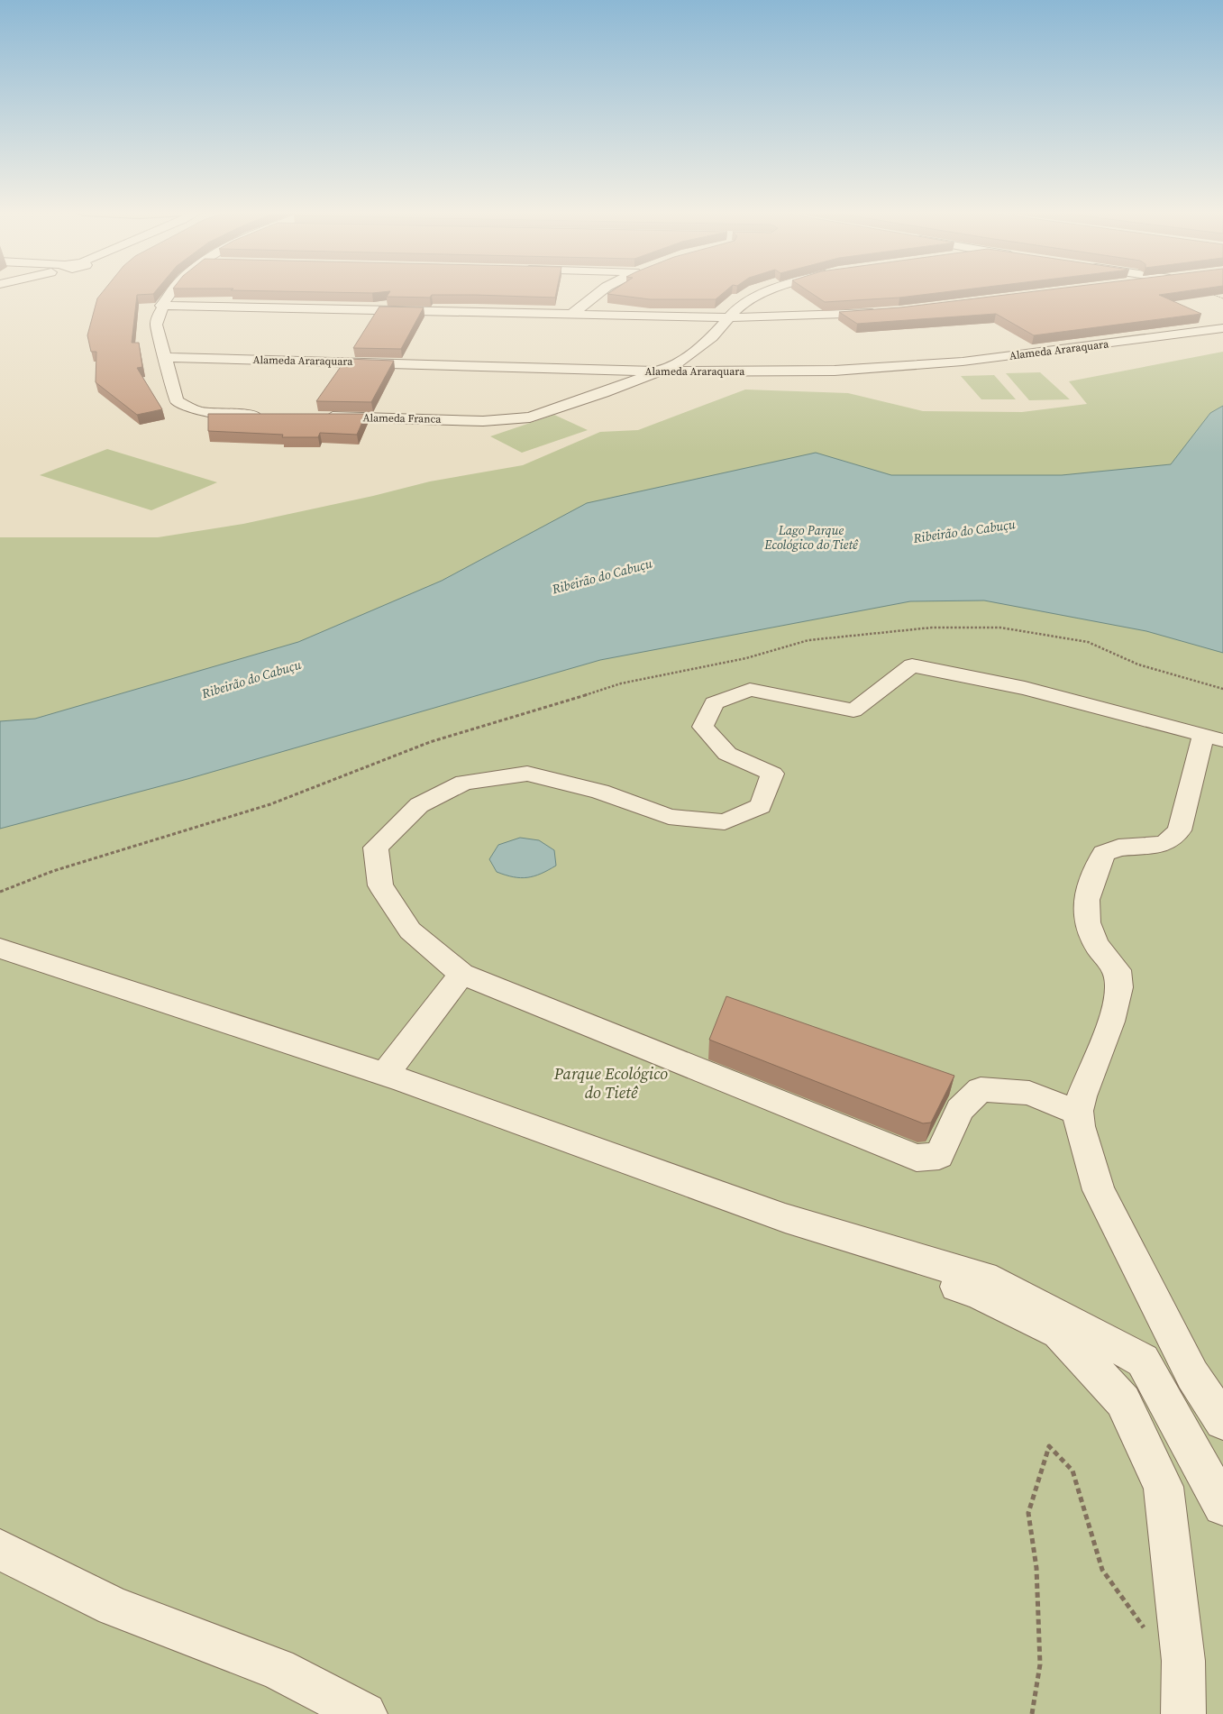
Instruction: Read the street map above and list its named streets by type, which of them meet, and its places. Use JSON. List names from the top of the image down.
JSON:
{
  "streets": {
    "street": ["Alameda Araraquara", "Alameda Franca"]
  },
  "crossings": [
    ["Alameda Araraquara", "Alameda Franca"]
  ],
  "water": ["Lago Parque Ecológico do Tietê", "Ribeirão do Cabuçu"],
  "parks": ["Parque Ecológico do Tietê"]
}
